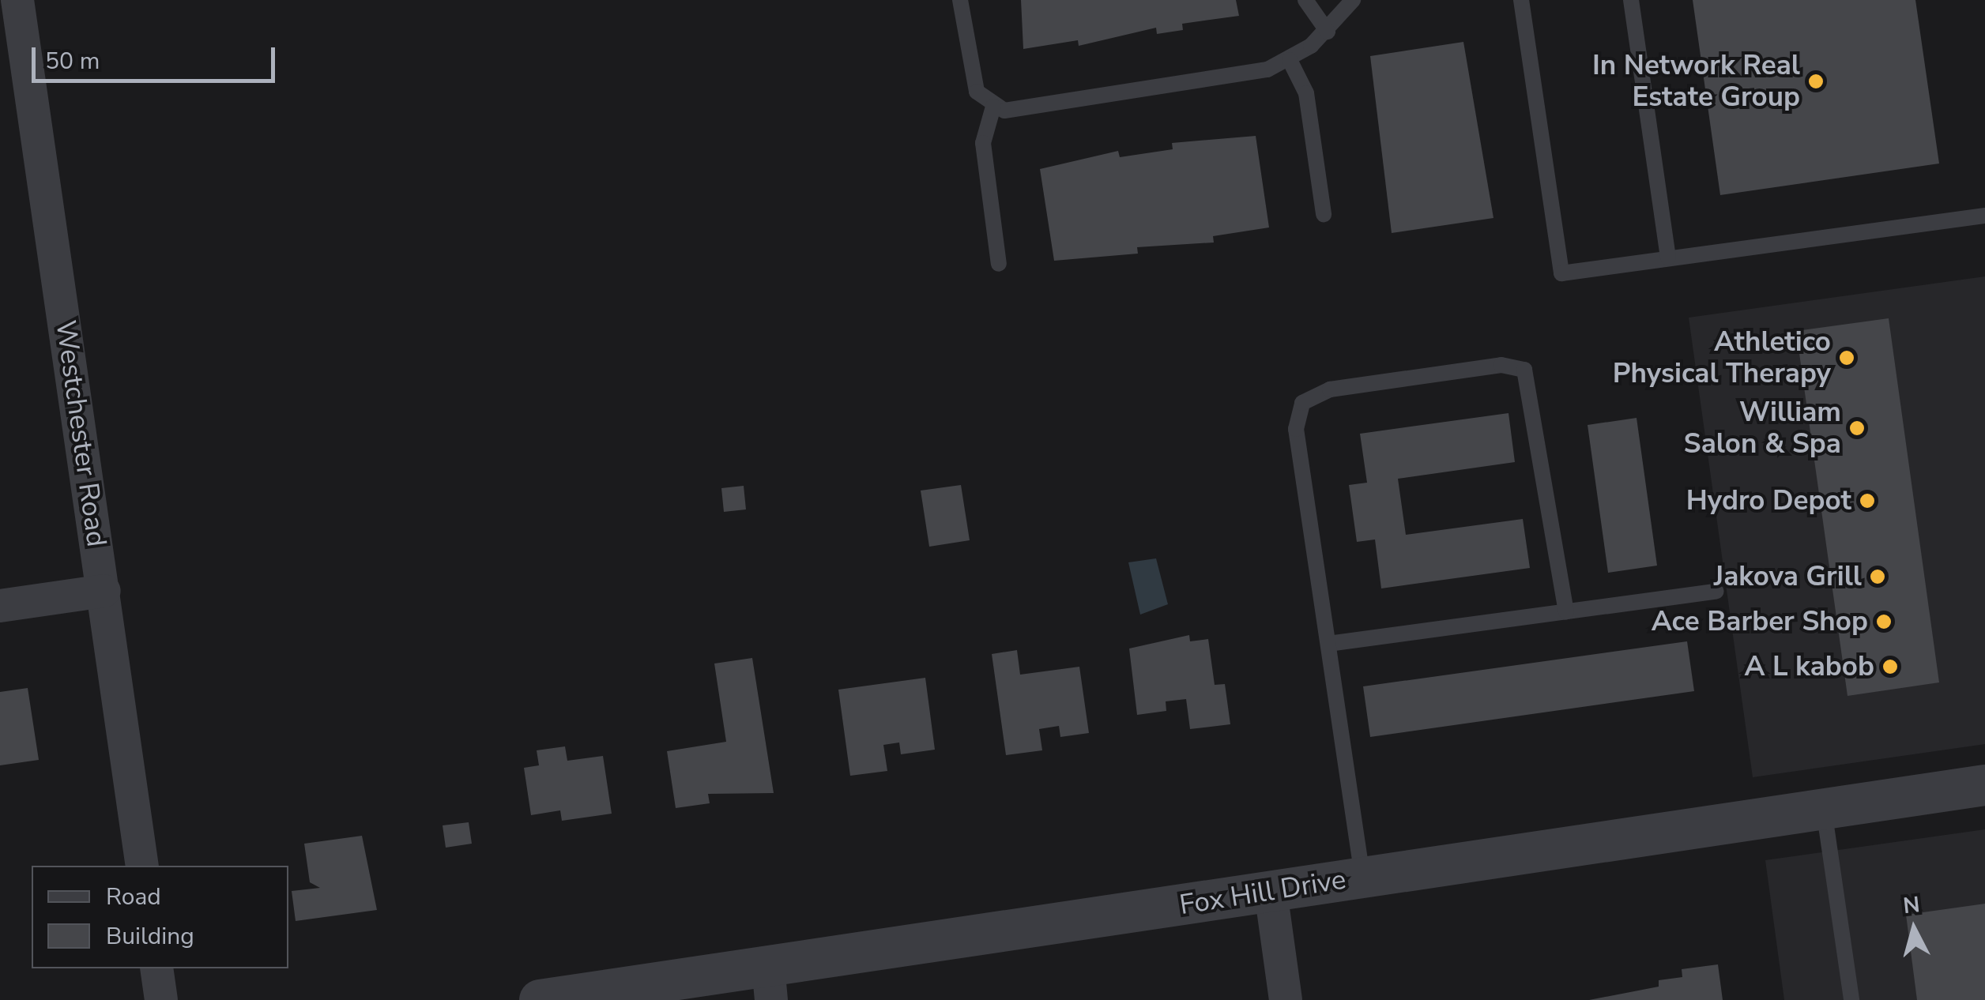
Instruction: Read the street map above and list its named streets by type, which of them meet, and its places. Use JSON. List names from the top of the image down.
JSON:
{
  "streets": {
    "street": ["Westchester Road", "Fox Hill Drive"]
  },
  "places": [
    "In Network Real Estate Group",
    "Athletico Physical Therapy",
    "William Salon & Spa",
    "Hydro Depot",
    "Jakova Grill",
    "Ace Barber Shop",
    "A L kabob"
  ],
  "legend": ["Road", "Building"],
  "scale_bar": "50 m",
  "north": "top"
}
